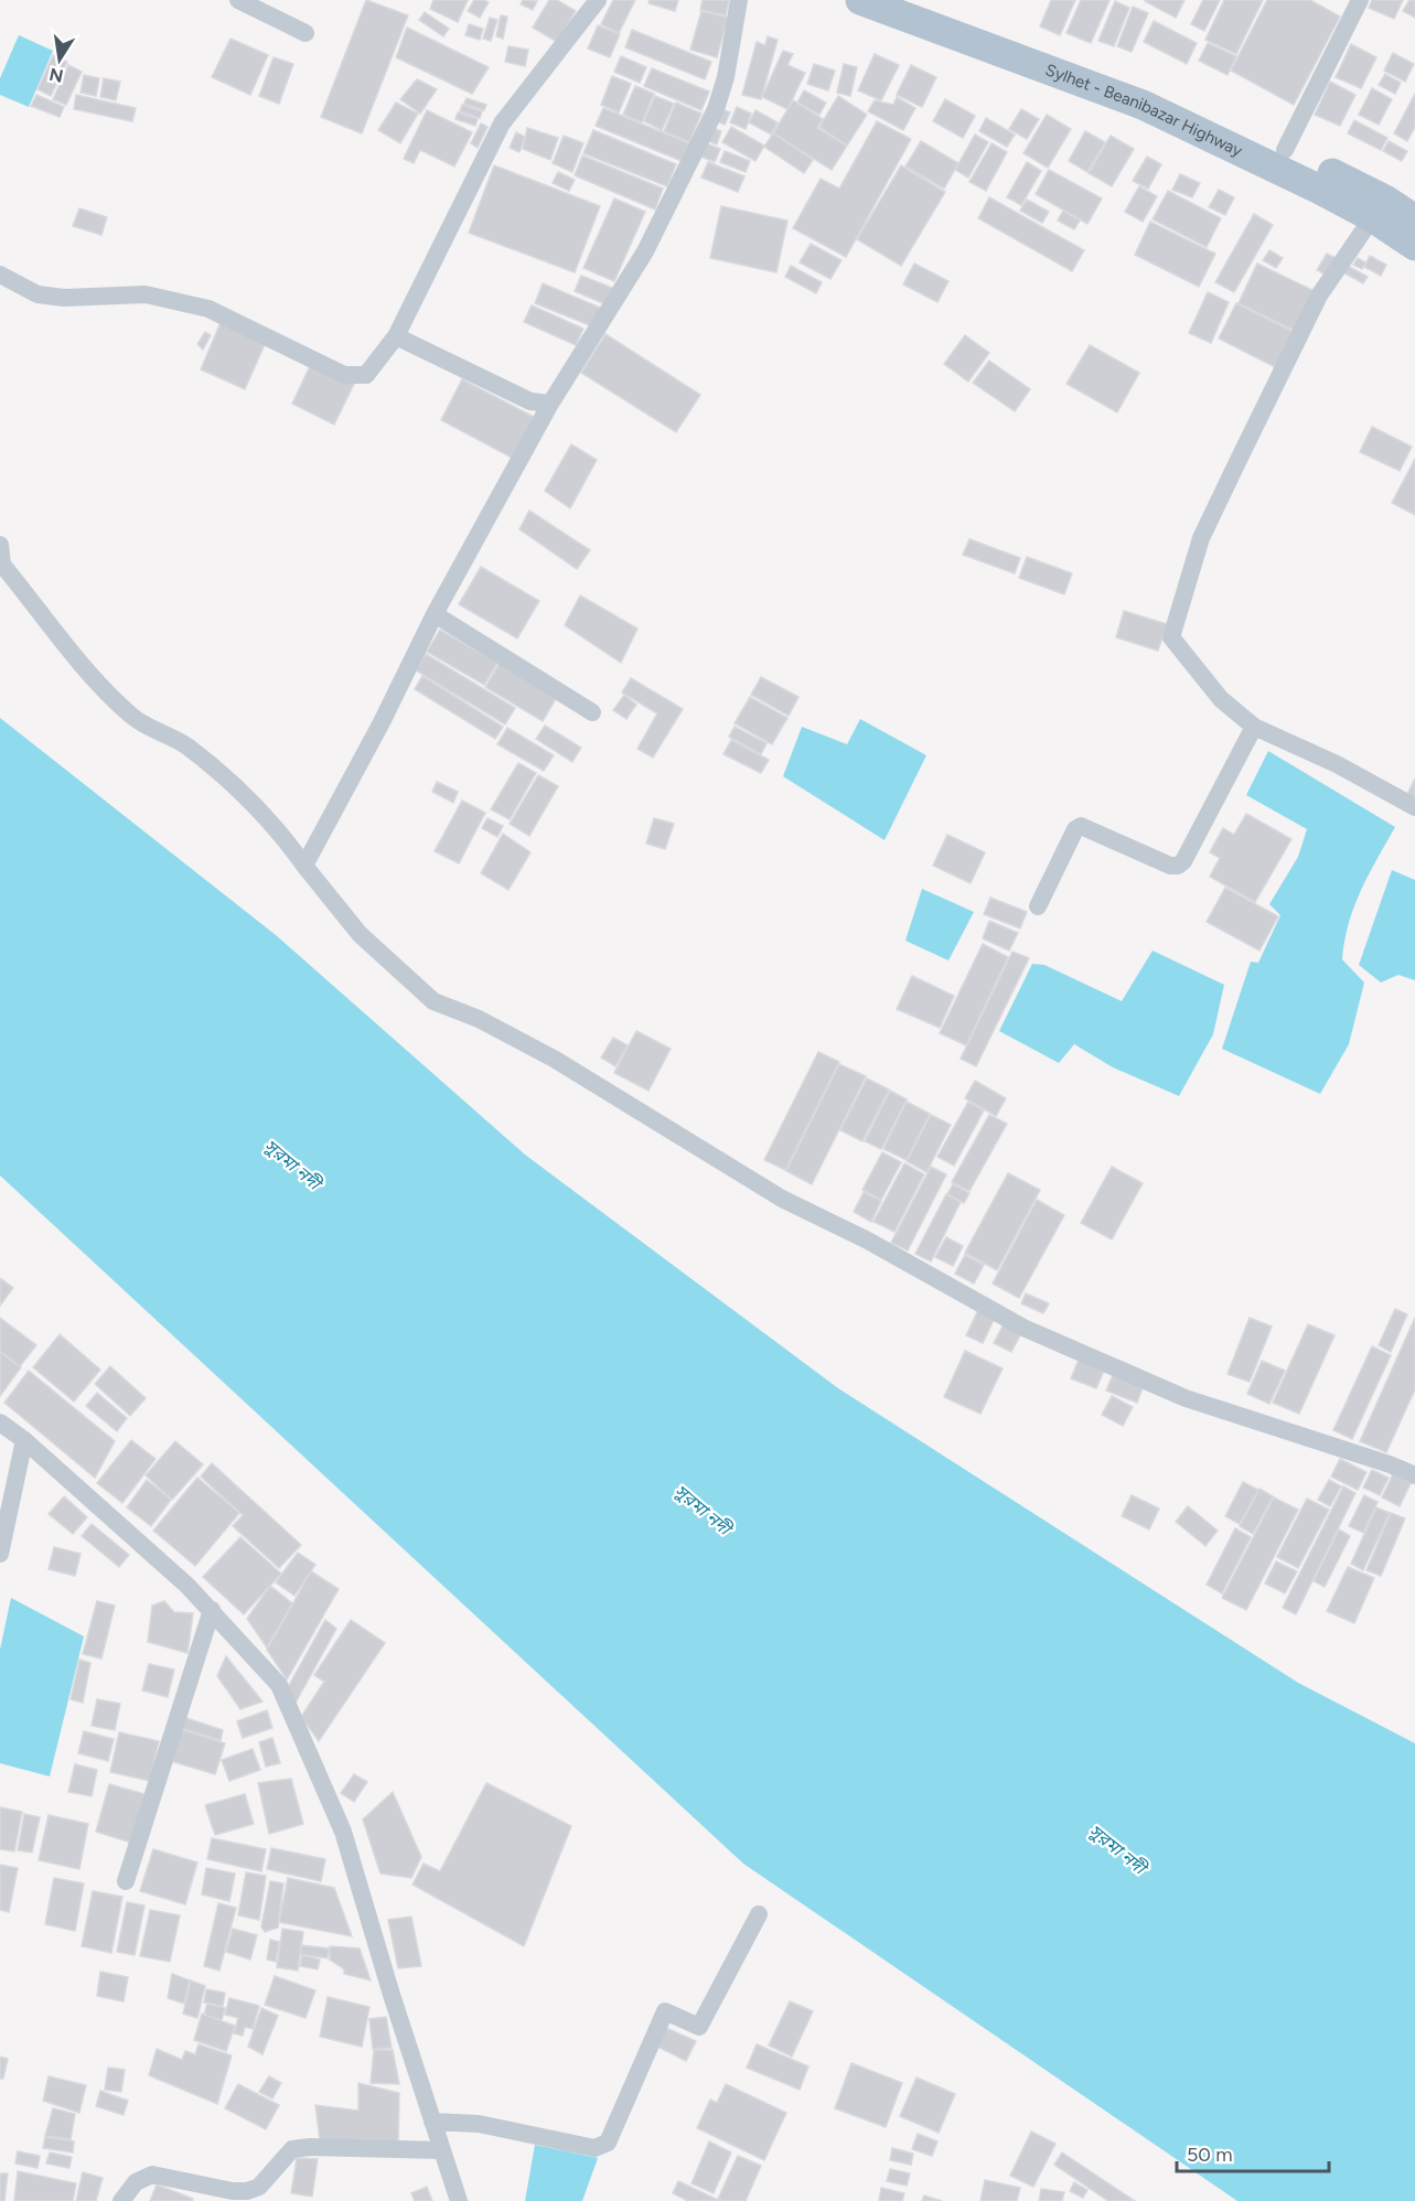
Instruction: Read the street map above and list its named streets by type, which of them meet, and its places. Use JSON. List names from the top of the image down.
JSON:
{
  "streets": {
    "main road": ["Sylhet - Beanibazar Highway"]
  },
  "water": ["সুরমা নদী"],
  "scale_bar": "50 m",
  "north": "bottom"
}
